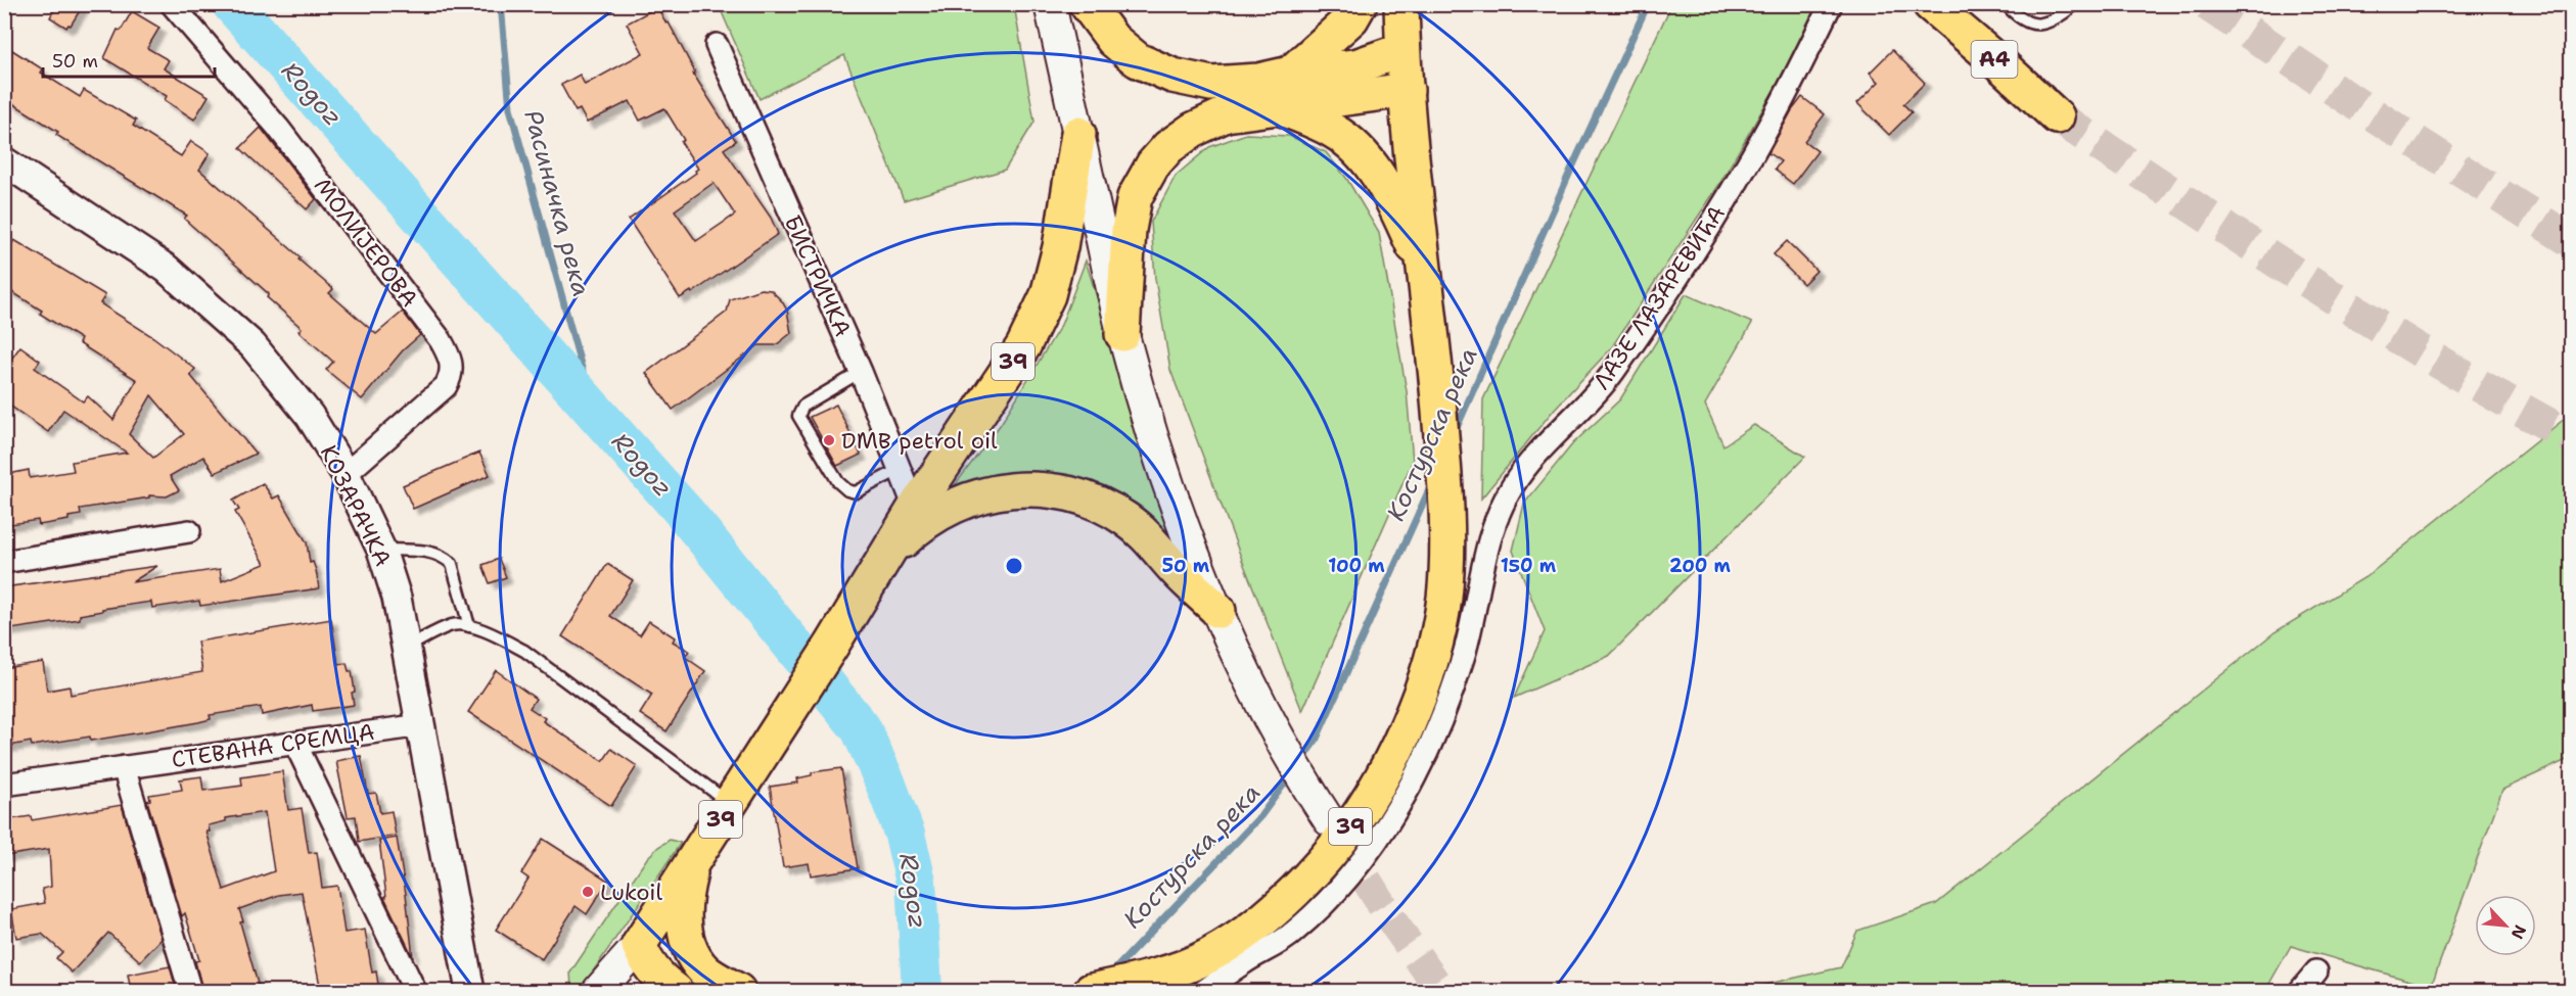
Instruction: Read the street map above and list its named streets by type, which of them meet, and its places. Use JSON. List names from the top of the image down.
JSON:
{
  "streets": {
    "main road": ["A4", "39"],
    "street": [
      "МОЛИЈЕРОВА",
      "БИСТРИЧКА",
      "ЛАЗЕ ЛАЗАРЕВИЋА",
      "КОЗАРАЧКА",
      "СТЕВАНА СРЕМЦА"
    ]
  },
  "crossings": [
    ["МОЛИЈЕРОВА", "КОЗАРАЧКА"],
    ["БИСТРИЧКА", "39"],
    ["КОЗАРАЧКА", "СТЕВАНА СРЕМЦА"]
  ],
  "water": ["Rogoz", "Расиначка река", "Костурска река"],
  "places": ["DMB petrol oil", "Lukoil"],
  "scale_bar": "50 m",
  "north": "bottom right",
  "rings": [
    "50 m",
    "100 m",
    "150 m",
    "200 m"
  ]
}
